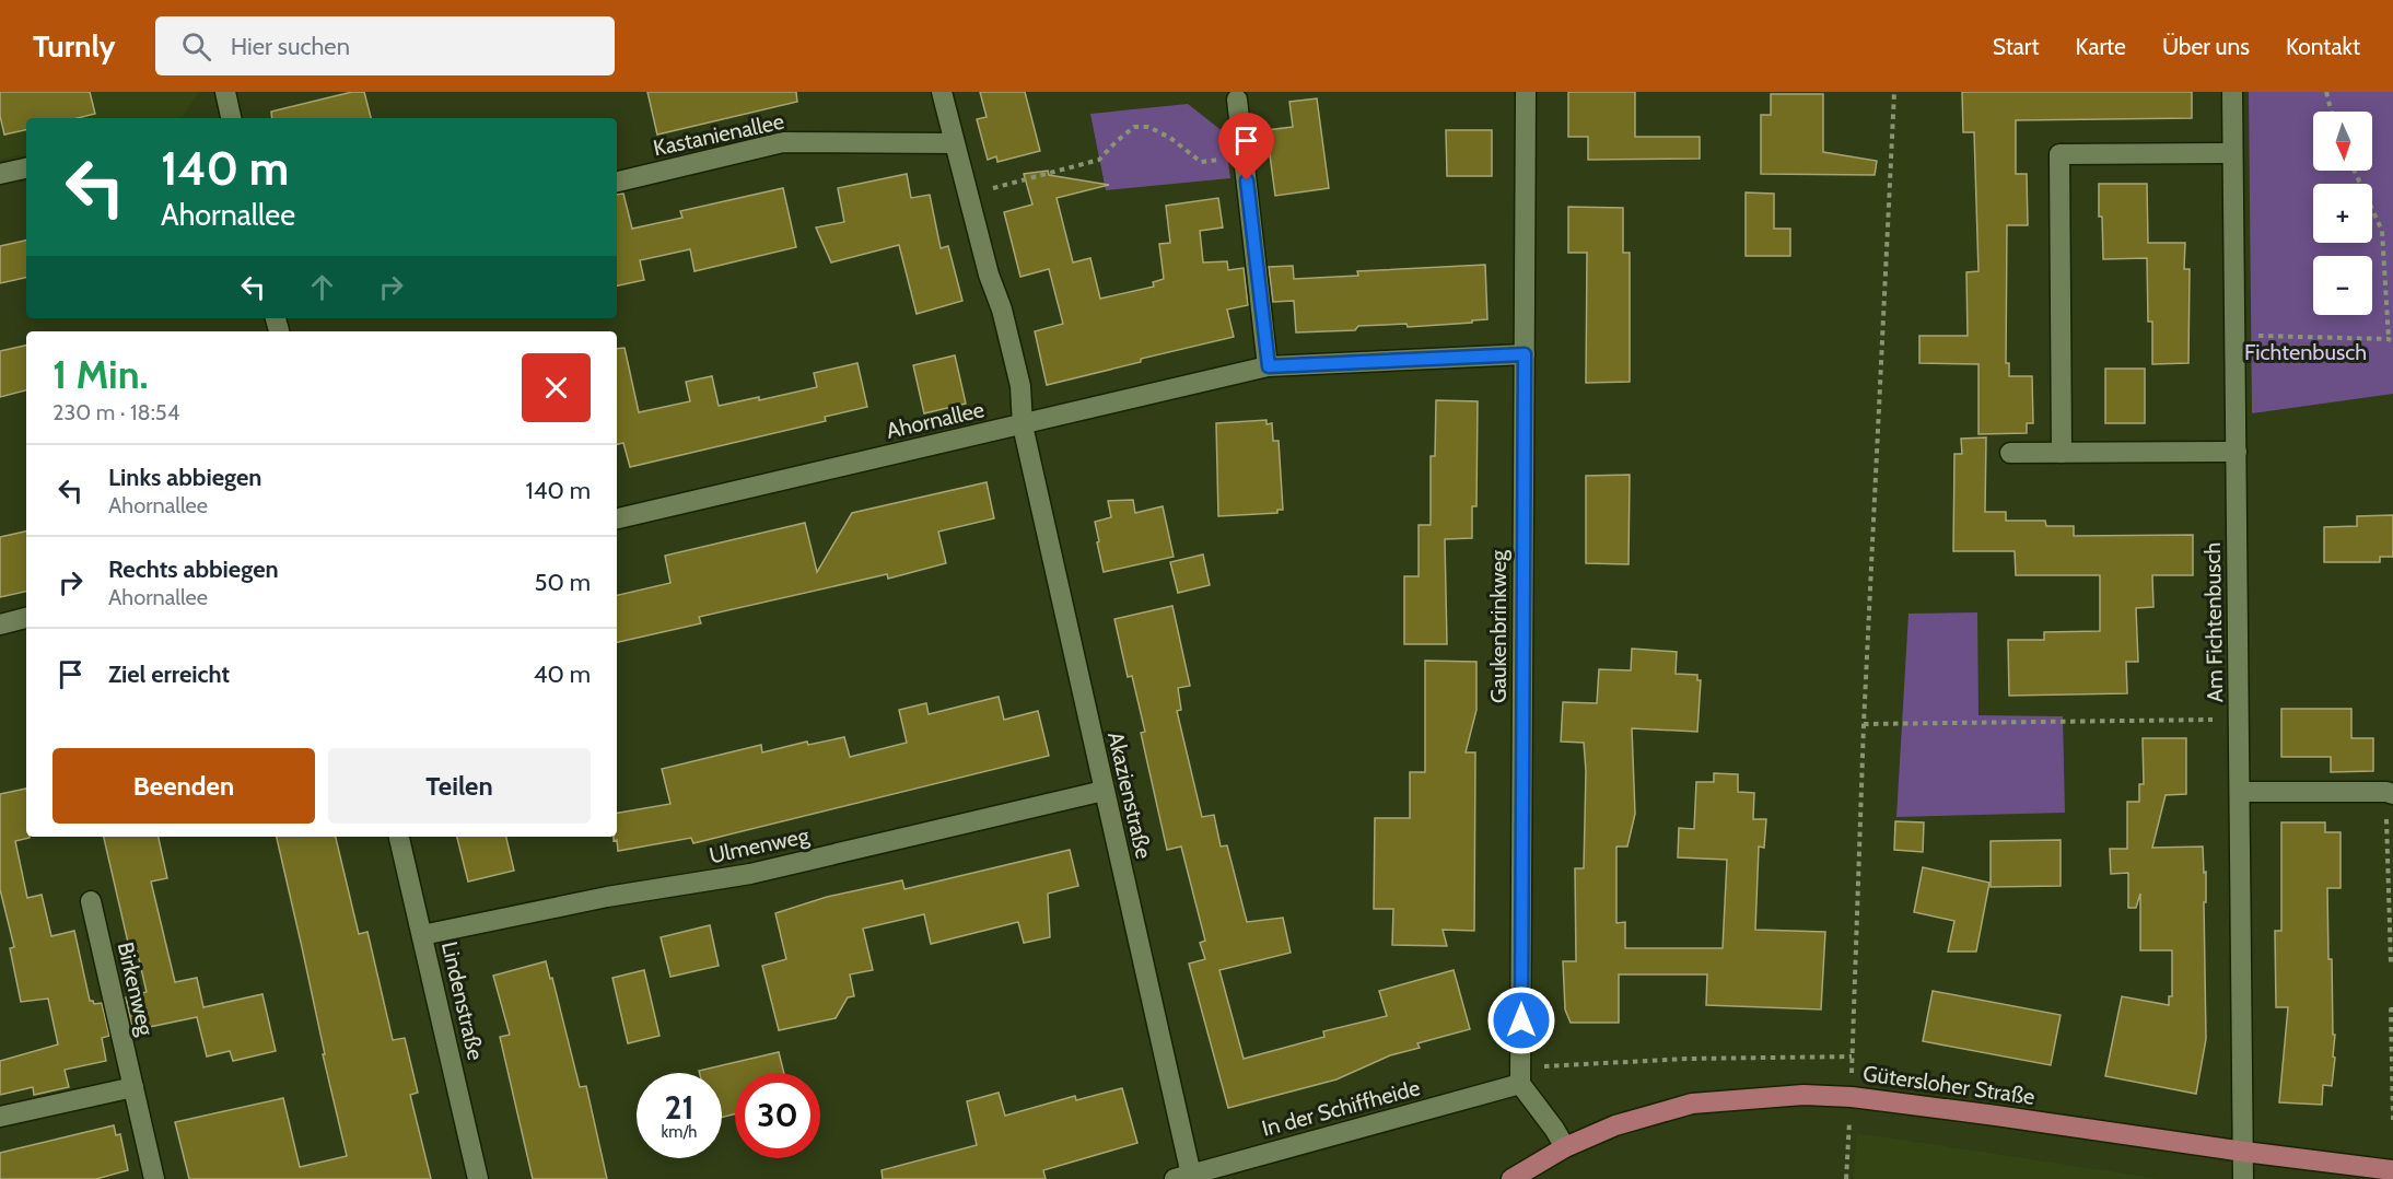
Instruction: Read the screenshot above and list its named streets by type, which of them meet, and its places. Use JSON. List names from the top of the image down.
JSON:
{
  "streets": {
    "main road": ["Gütersloher Straße"],
    "street": [
      "Kastanienallee",
      "Ahornallee",
      "Am Fichtenbusch",
      "Gaukenbrinkweg",
      "Akazienstraße",
      "Ulmenweg",
      "Birkenweg",
      "Lindenstraße",
      "In der Schiffheide"
    ]
  },
  "crossings": [
    ["Ahornallee", "Gaukenbrinkweg"],
    ["Ahornallee", "Akazienstraße"],
    ["Am Fichtenbusch", "Gütersloher Straße"],
    ["Gaukenbrinkweg", "In der Schiffheide"],
    ["Akazienstraße", "Ulmenweg"],
    ["Akazienstraße", "In der Schiffheide"],
    ["Ulmenweg", "Lindenstraße"]
  ],
  "parks": ["Fichtenbusch"],
  "north": "bottom",
  "page": {
    "header": "Turnly",
    "search": "Hier suchen",
    "nav": [
      "Start",
      "Karte",
      "Über uns",
      "Kontakt"
    ],
    "map_buttons": ["+", "−"],
    "turn": ["140 m", "Ahornallee"],
    "heading": ["1 Min.", "230 m · 18:54"],
    "list": [
      {
        "name": "Links abbiegen",
        "note": "Ahornallee",
        "value": "140 m"
      },
      {
        "name": "Rechts abbiegen",
        "note": "Ahornallee",
        "value": "50 m"
      },
      {
        "name": "Ziel erreicht",
        "value": "40 m"
      }
    ],
    "buttons": ["Beenden", "Teilen"],
    "speed": "21 km/h",
    "limit": "30"
  }
}
